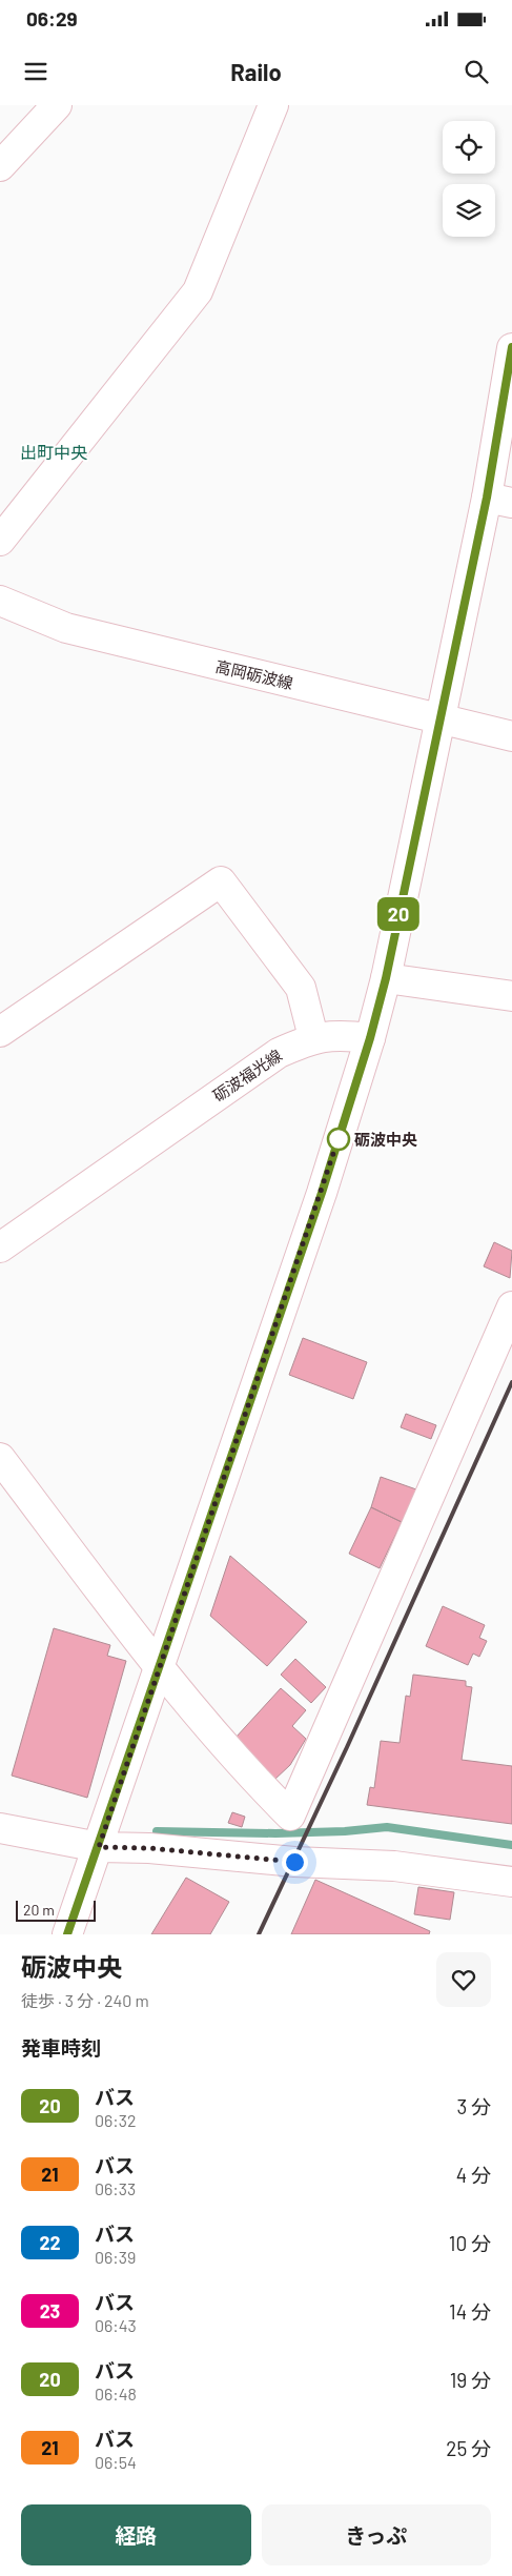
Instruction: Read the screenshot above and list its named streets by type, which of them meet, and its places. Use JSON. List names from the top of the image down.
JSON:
{
  "streets": {
    "street": ["高岡砺波線", "砺波福光線"]
  },
  "districts": ["出町中央"],
  "places": ["砺波中央"],
  "lines": ["bus line 20"],
  "scale_bar": "20 m",
  "page": {
    "status": "06:29",
    "header": "Railo",
    "on_map": "20",
    "scale": "20 m",
    "heading": [
      ["砺波中央", "徒歩 · 3 分 · 240 m"],
      "発車時刻"
    ],
    "list": [
      {
        "mark": "20",
        "name": "バス",
        "note": "06:32",
        "value": "3 分"
      },
      {
        "mark": "21",
        "name": "バス",
        "note": "06:33",
        "value": "4 分"
      },
      {
        "mark": "22",
        "name": "バス",
        "note": "06:39",
        "value": "10 分"
      },
      {
        "mark": "23",
        "name": "バス",
        "note": "06:43",
        "value": "14 分"
      },
      {
        "mark": "20",
        "name": "バス",
        "note": "06:48",
        "value": "19 分"
      },
      {
        "mark": "21",
        "name": "バス",
        "note": "06:54",
        "value": "25 分"
      }
    ],
    "buttons": ["経路", "きっぷ"]
  }
}
